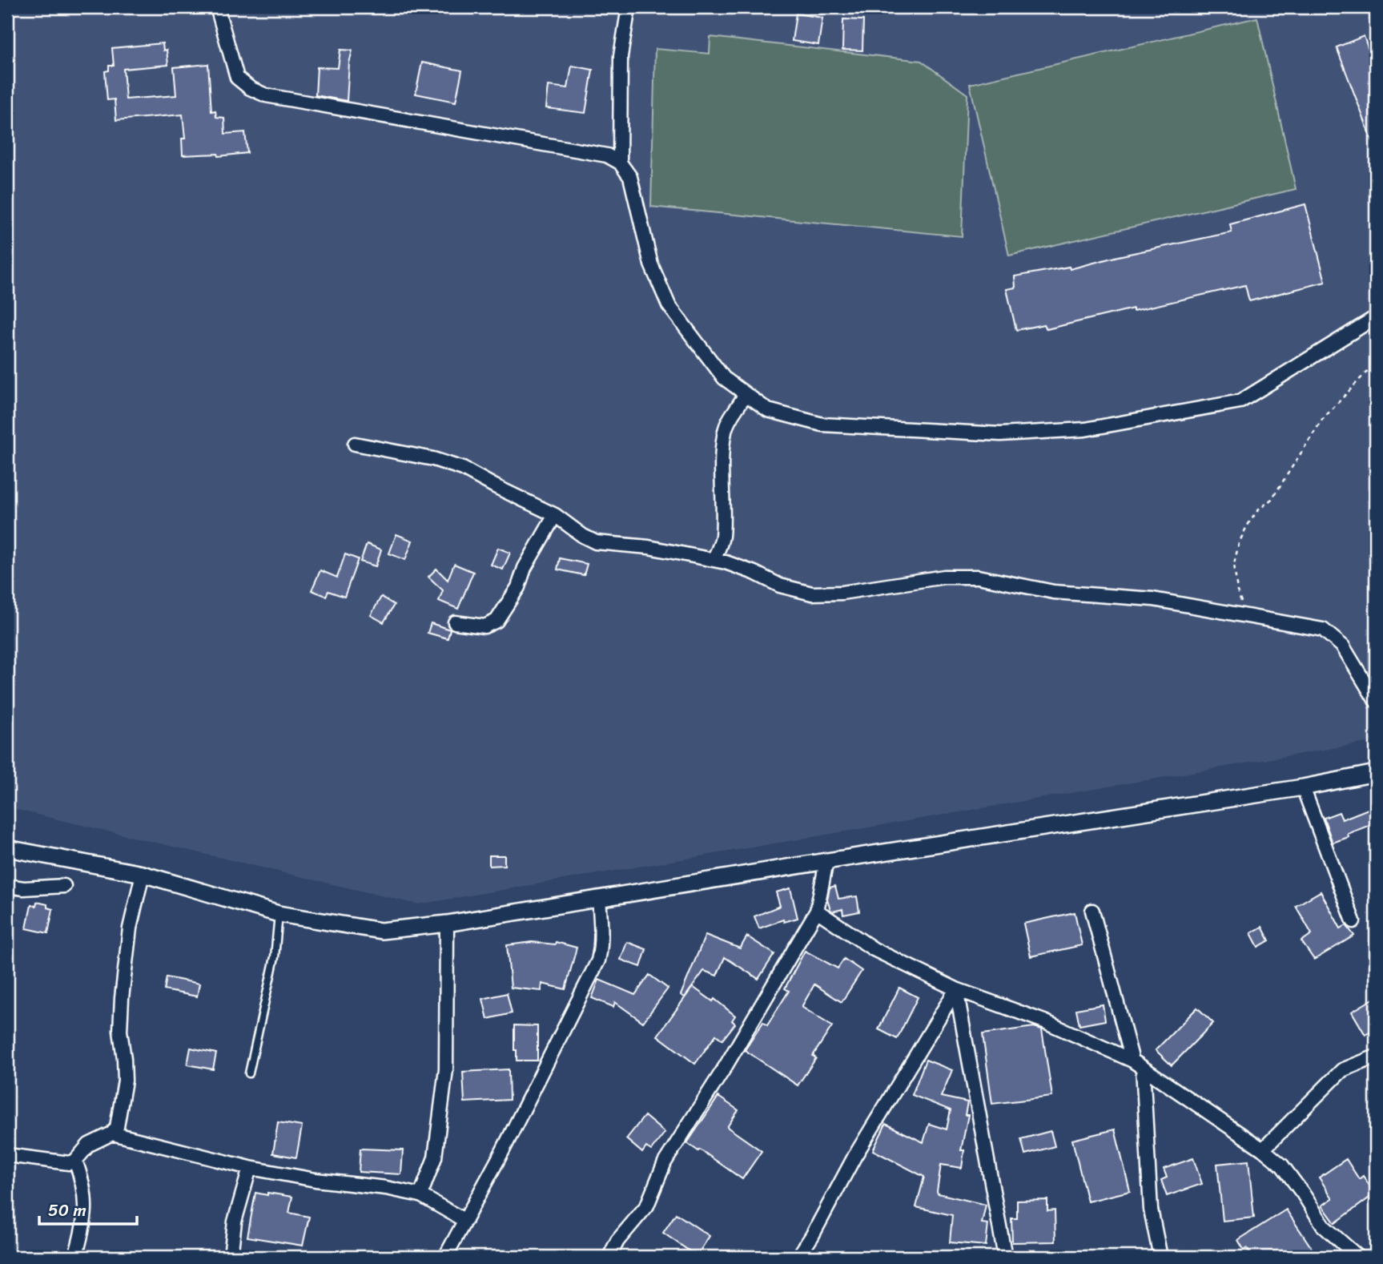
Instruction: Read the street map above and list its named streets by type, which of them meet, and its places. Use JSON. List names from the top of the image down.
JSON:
{
  "scale_bar": "50 m"
}
